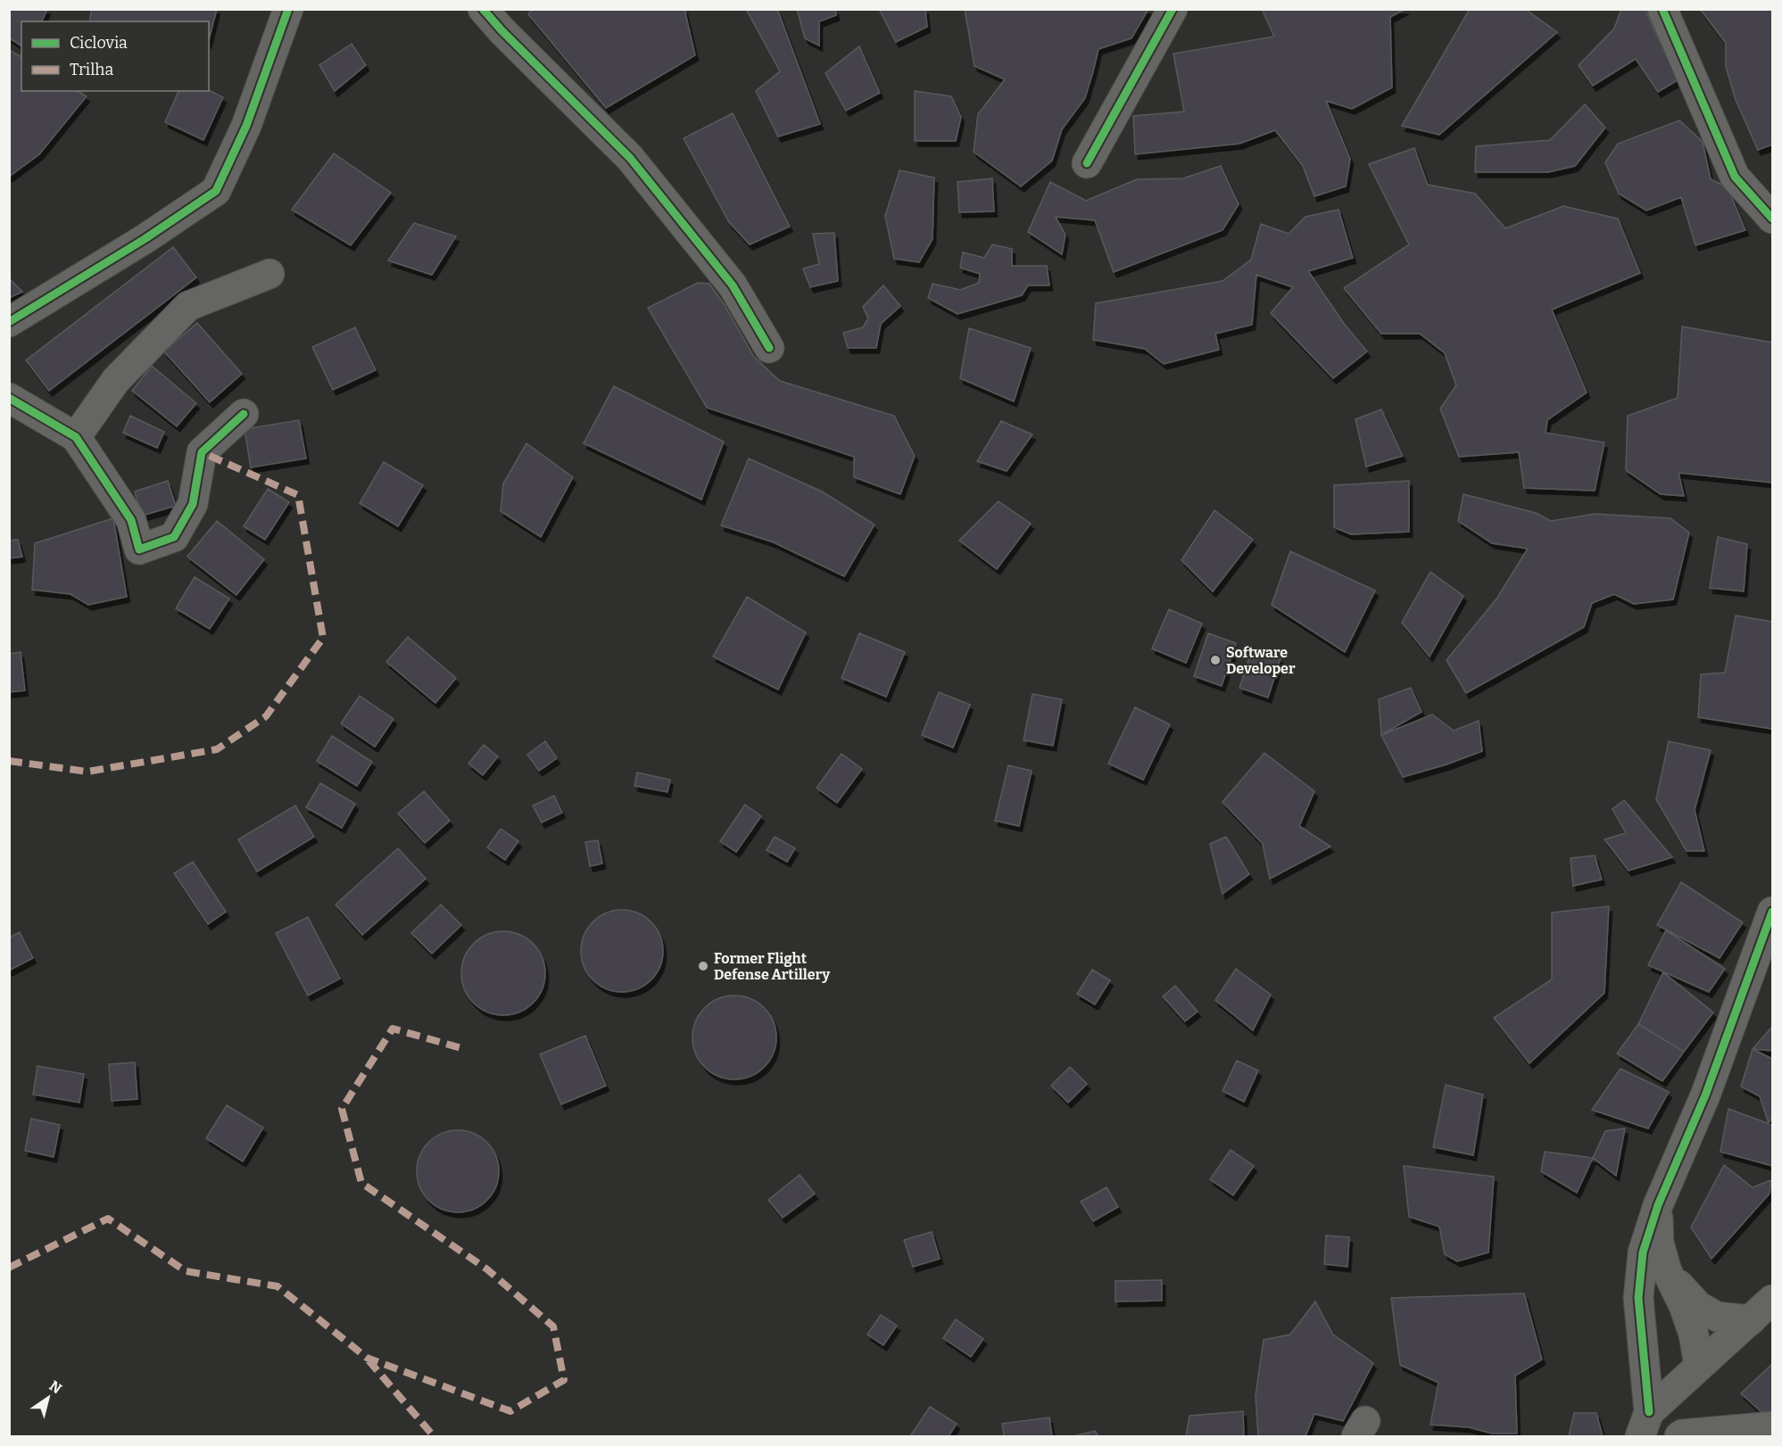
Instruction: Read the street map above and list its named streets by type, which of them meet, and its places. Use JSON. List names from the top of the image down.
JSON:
{
  "places": ["Software Developer", "Former Flight Defense Artillery"],
  "legend": ["Ciclovia", "Trilha"],
  "north": "top right"
}
